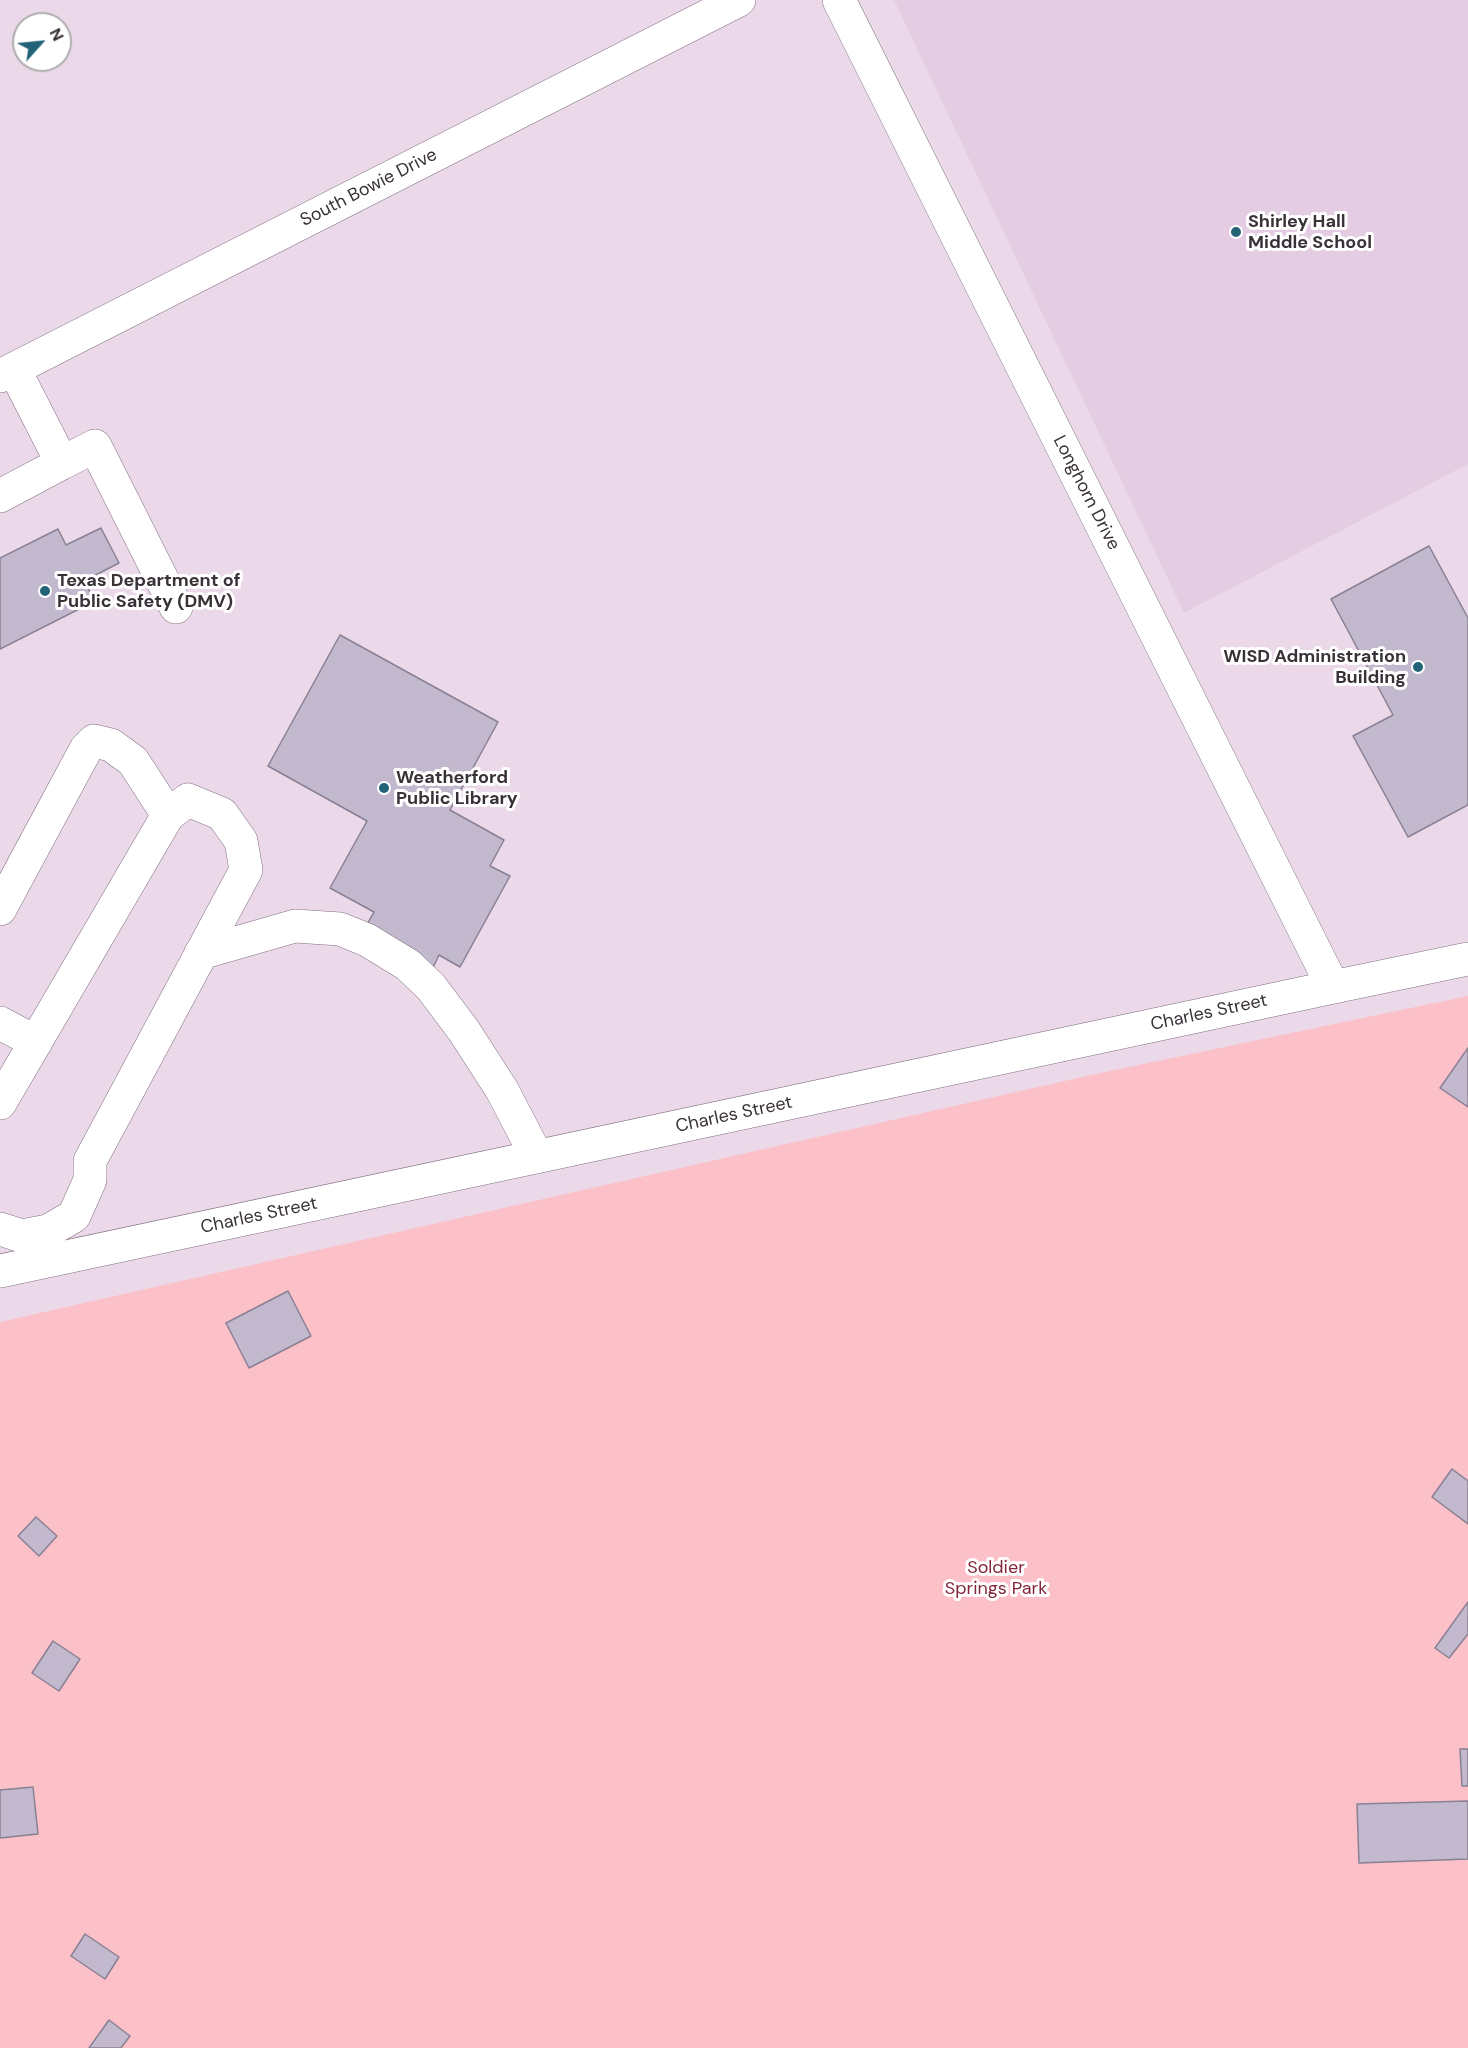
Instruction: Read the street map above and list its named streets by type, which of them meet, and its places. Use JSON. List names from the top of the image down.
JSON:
{
  "streets": {
    "street": ["South Bowie Drive", "Longhorn Drive", "Charles Street"]
  },
  "crossings": [
    ["Longhorn Drive", "Charles Street"]
  ],
  "parks": ["Soldier Springs Park"],
  "places": [
    "Shirley Hall Middle School",
    "Texas Department of Public Safety (DMV)",
    "WISD Administration Building",
    "Weatherford Public Library"
  ],
  "north": "top right"
}
